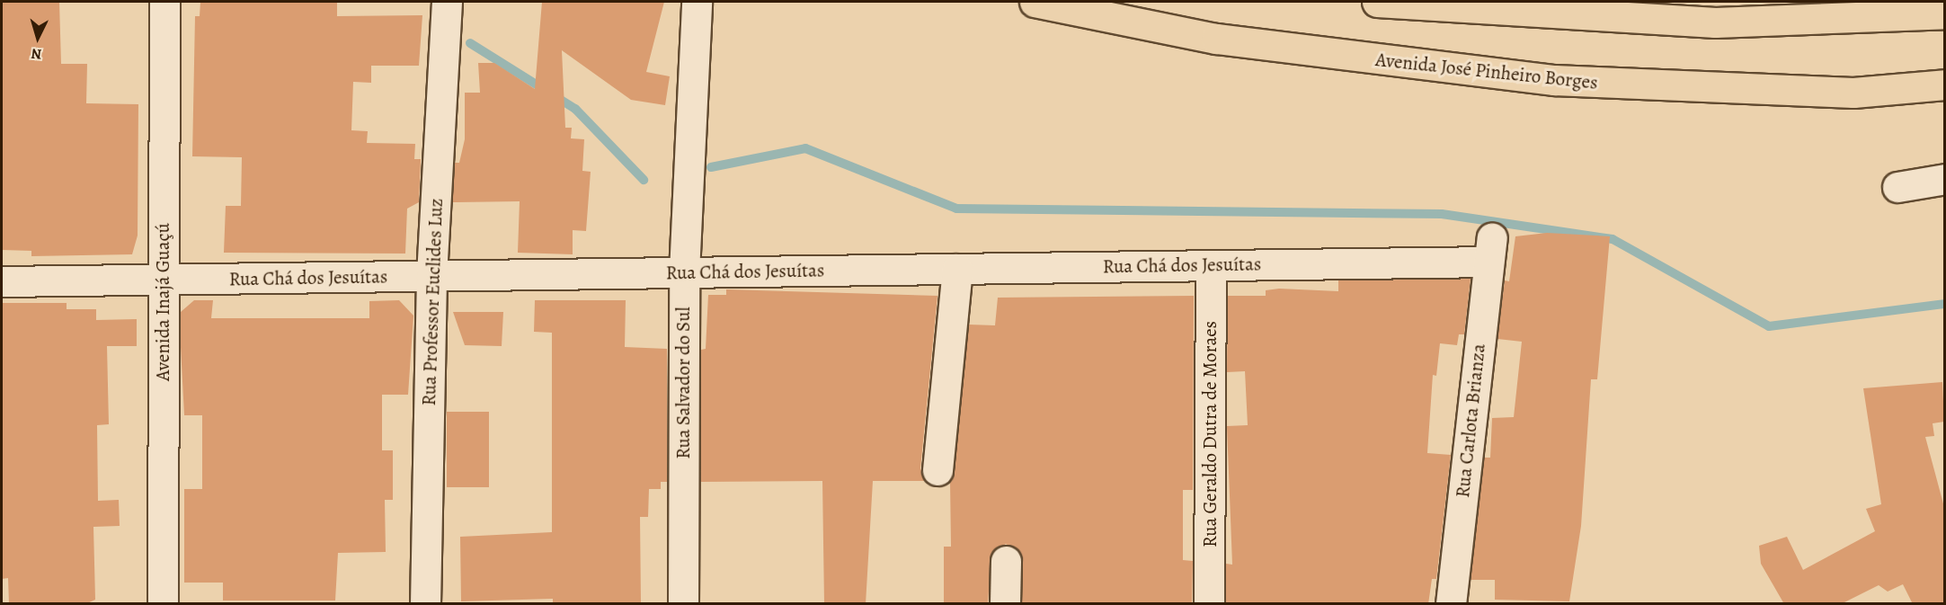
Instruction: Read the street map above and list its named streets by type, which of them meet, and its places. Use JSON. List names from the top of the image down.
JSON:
{
  "streets": {
    "main road": ["Avenida José Pinheiro Borges"],
    "street": [
      "Rua Chá dos Jesuítas",
      "Avenida Inajá Guaçú",
      "Rua Professor Euclides Luz",
      "Rua Salvador do Sul",
      "Rua Carlota Brianza",
      "Rua Geraldo Dutra de Moraes"
    ]
  },
  "crossings": [
    ["Rua Chá dos Jesuítas", "Avenida Inajá Guaçú"],
    ["Rua Chá dos Jesuítas", "Rua Professor Euclides Luz"],
    ["Rua Chá dos Jesuítas", "Rua Salvador do Sul"],
    ["Rua Chá dos Jesuítas", "Rua Carlota Brianza"],
    ["Rua Chá dos Jesuítas", "Rua Geraldo Dutra de Moraes"]
  ],
  "north": "bottom"
}
